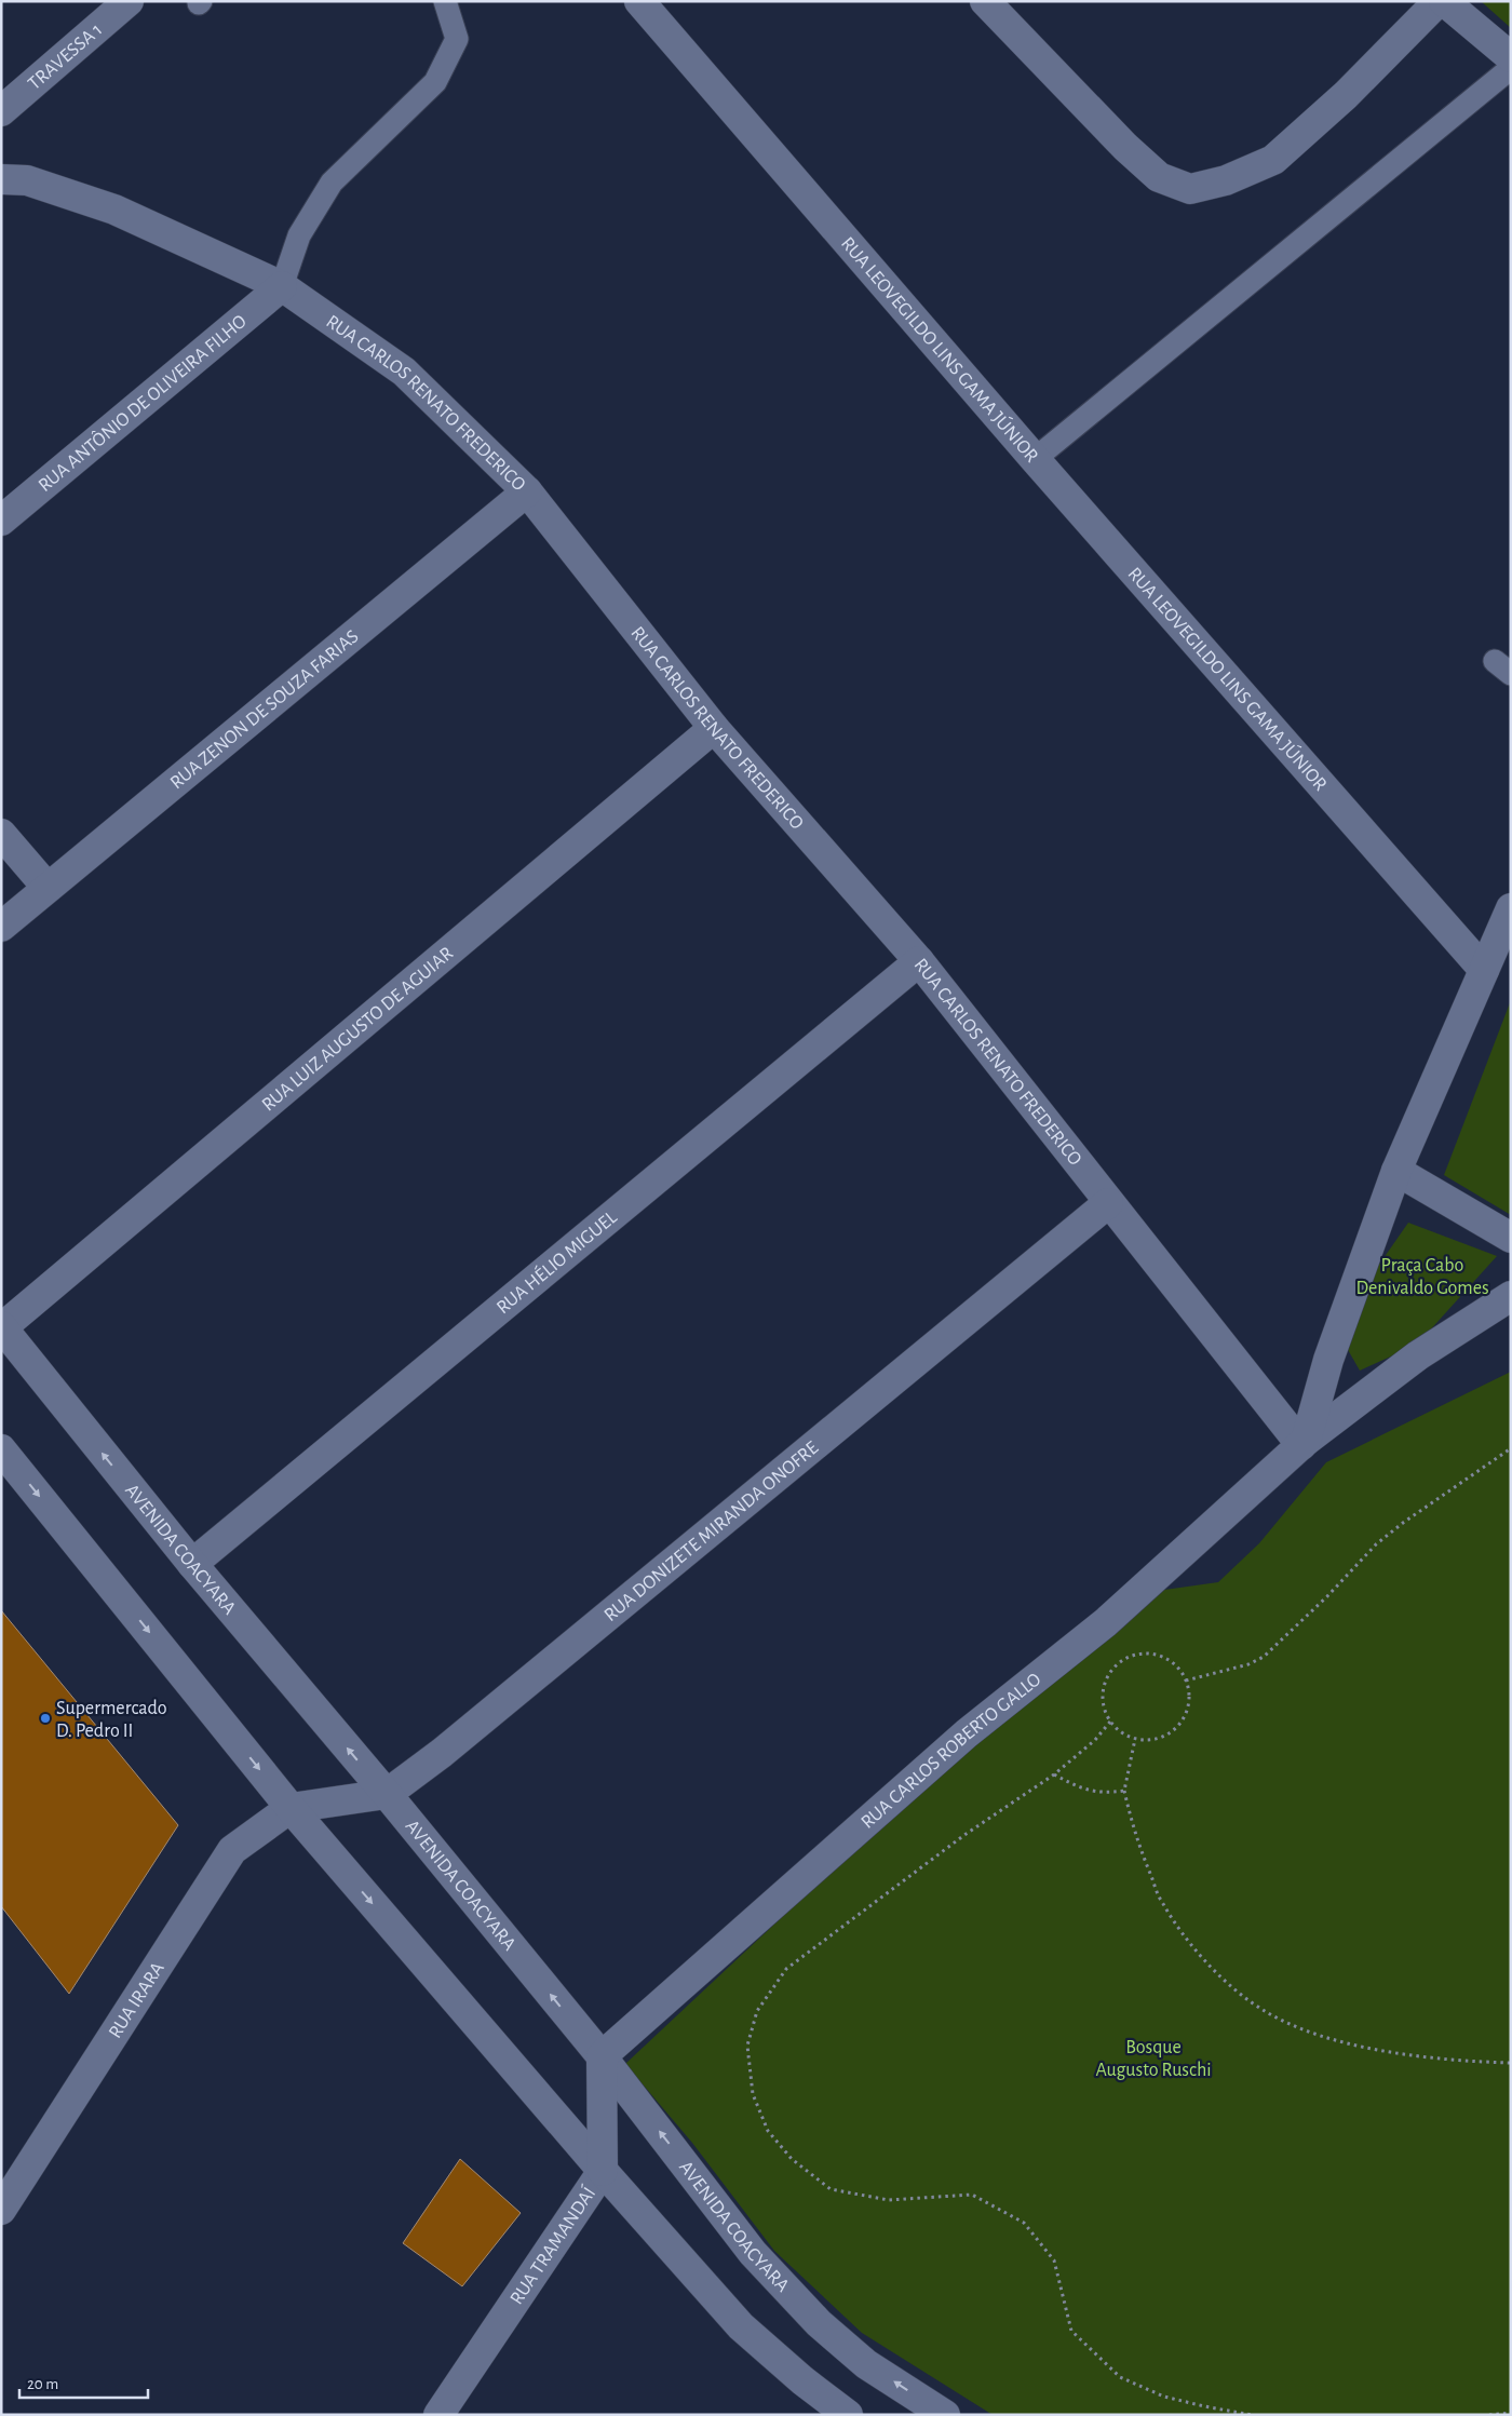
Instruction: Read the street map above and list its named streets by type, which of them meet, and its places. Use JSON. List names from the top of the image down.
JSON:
{
  "streets": {
    "street": [
      "TRAVESSA 1",
      "RUA LEOVEGILDO LINS GAMA JÚNIOR",
      "RUA ANTÔNIO DE OLIVEIRA FILHO",
      "RUA CARLOS RENATO FREDERICO",
      "RUA ZENON DE SOUZA FARIAS",
      "RUA LUIZ AUGUSTO DE AGUIAR",
      "RUA HÉLIO MIGUEL",
      "RUA DONIZETE MIRANDA ONOFRE",
      "AVENIDA COACYARA",
      "RUA CARLOS ROBERTO GALLO",
      "RUA IRARA",
      "RUA TRAMANDAÍ"
    ]
  },
  "crossings": [
    ["RUA ANTÔNIO DE OLIVEIRA FILHO", "RUA CARLOS RENATO FREDERICO"],
    ["RUA CARLOS RENATO FREDERICO", "RUA ZENON DE SOUZA FARIAS"],
    ["RUA CARLOS RENATO FREDERICO", "RUA LUIZ AUGUSTO DE AGUIAR"],
    ["RUA CARLOS RENATO FREDERICO", "RUA HÉLIO MIGUEL"],
    ["RUA CARLOS RENATO FREDERICO", "RUA DONIZETE MIRANDA ONOFRE"],
    ["RUA CARLOS RENATO FREDERICO", "RUA CARLOS ROBERTO GALLO"],
    ["RUA LUIZ AUGUSTO DE AGUIAR", "AVENIDA COACYARA"],
    ["RUA HÉLIO MIGUEL", "AVENIDA COACYARA"],
    ["RUA DONIZETE MIRANDA ONOFRE", "AVENIDA COACYARA"],
    ["RUA DONIZETE MIRANDA ONOFRE", "RUA IRARA"],
    ["AVENIDA COACYARA", "RUA CARLOS ROBERTO GALLO"],
    ["AVENIDA COACYARA", "RUA TRAMANDAÍ"],
    ["RUA CARLOS ROBERTO GALLO", "RUA TRAMANDAÍ"]
  ],
  "parks": ["Praça Cabo Denivaldo Gomes", "Bosque Augusto Ruschi"],
  "places": ["Supermercado D. Pedro II"],
  "scale_bar": "20 m"
}
